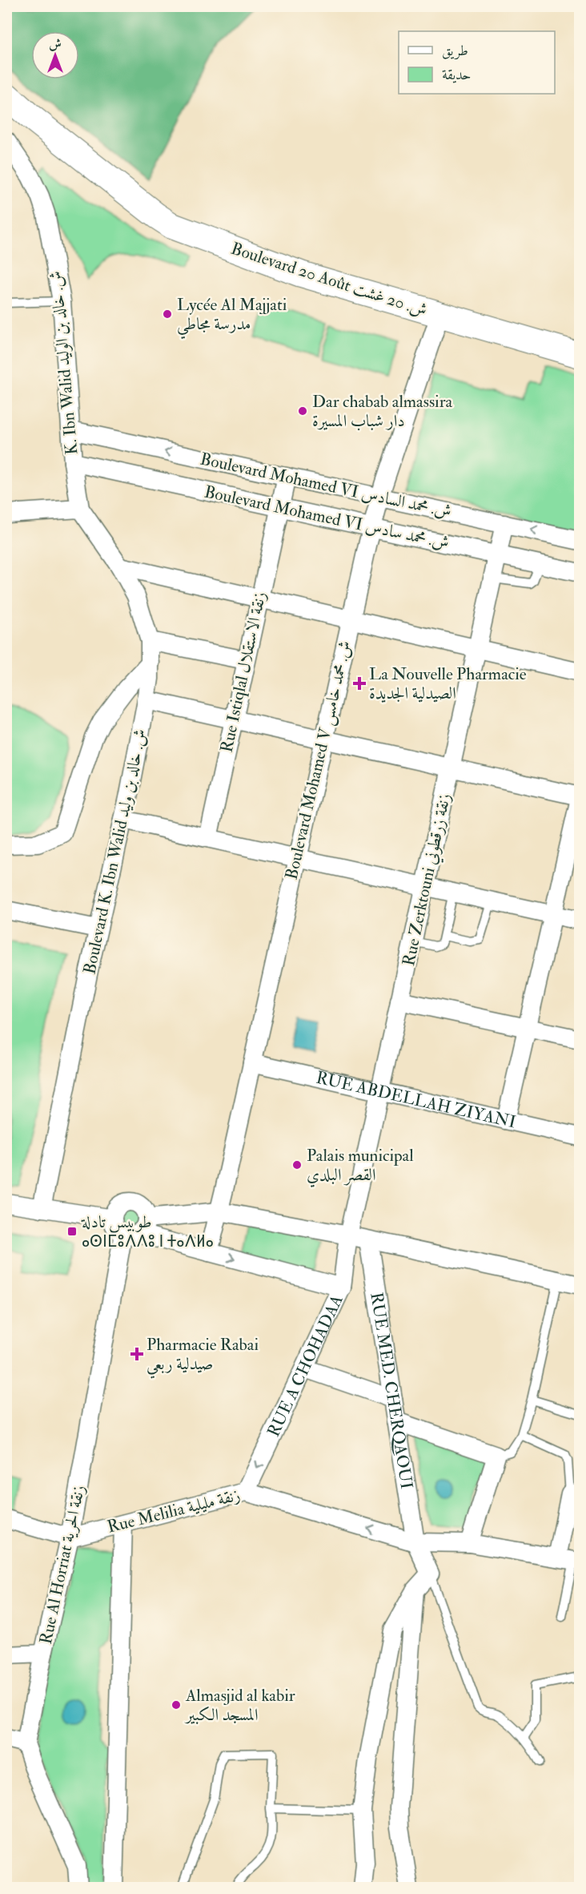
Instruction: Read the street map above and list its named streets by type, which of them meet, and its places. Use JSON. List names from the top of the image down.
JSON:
{
  "streets": {
    "main road": ["Boulevard 20 Août ش. 20 غشت"],
    "street": [
      "K. Ibn Walid ش. خالد بن الوليد",
      "Boulevard Mohamed VI ش. محمد السادس",
      "Boulevard Mohamed VI ش. محمد سادس",
      "Rue Istiqlal زنقة الاستقلال",
      "Boulevard Mohamed V ش. محمد خامس",
      "Boulevard K. Ibn Walid ش. خالد بن وليد",
      "Rue Zerktouni زنقة زرقطوني",
      "RUE ABDELLAH ZIYANI",
      "RUE A CHOHADAA",
      "RUE MED. CHERQAOUI",
      "Rue Melilia زنقة مليلية",
      "Rue Al Horriat زنقة الحرية"
    ]
  },
  "crossings": [
    ["Boulevard 20 Août ش. 20 غشت", "Boulevard Mohamed V ش. محمد خامس"],
    ["K. Ibn Walid ش. خالد بن الوليد", "Boulevard Mohamed VI ش. محمد السادس"],
    ["K. Ibn Walid ش. خالد بن الوليد", "Boulevard Mohamed VI ش. محمد سادس"],
    ["K. Ibn Walid ش. خالد بن الوليد", "Boulevard K. Ibn Walid ش. خالد بن وليد"],
    ["Boulevard Mohamed VI ش. محمد السادس", "Rue Istiqlal زنقة الاستقلال"],
    ["Boulevard Mohamed VI ش. محمد السادس", "Boulevard Mohamed V ش. محمد خامس"],
    ["Boulevard Mohamed VI ش. محمد السادس", "Rue Zerktouni زنقة زرقطوني"],
    ["Boulevard Mohamed VI ش. محمد سادس", "Rue Istiqlal زنقة الاستقلال"],
    ["Boulevard Mohamed VI ش. محمد سادس", "Boulevard Mohamed V ش. محمد خامس"],
    ["Boulevard Mohamed VI ش. محمد سادس", "Rue Zerktouni زنقة زرقطوني"],
    ["Boulevard Mohamed V ش. محمد خامس", "RUE ABDELLAH ZIYANI"],
    ["Rue Zerktouni زنقة زرقطوني", "RUE ABDELLAH ZIYANI"],
    ["Rue Zerktouni زنقة زرقطوني", "RUE A CHOHADAA"],
    ["RUE A CHOHADAA", "Rue Melilia زنقة مليلية"],
    ["RUE MED. CHERQAOUI", "Rue Melilia زنقة مليلية"],
    ["Rue Melilia زنقة مليلية", "Rue Al Horriat زنقة الحرية"]
  ],
  "one_way": ["RUE A CHOHADAA"],
  "places": {
    "other": [
      "Lycée Al Majjati مدرسة مجاطي",
      "Dar chabab almassira دار شباب المسيرة",
      "Palais municipal القصر البلدي",
      "Almasjid al kabir المسجد الكبير"
    ],
    "health": ["La Nouvelle Pharmacie الصيدلية الجديدة", "Pharmacie Rabai صيدلية ربعي"],
    "transit": ["طوبيس تادلة ⴰⵙⵏⵎⵓⴷⴷⵓ ⵏ ⵜⴰⴷⵍⴰ"]
  },
  "legend": ["طريق", "حديقة"],
  "north": "top"
}
